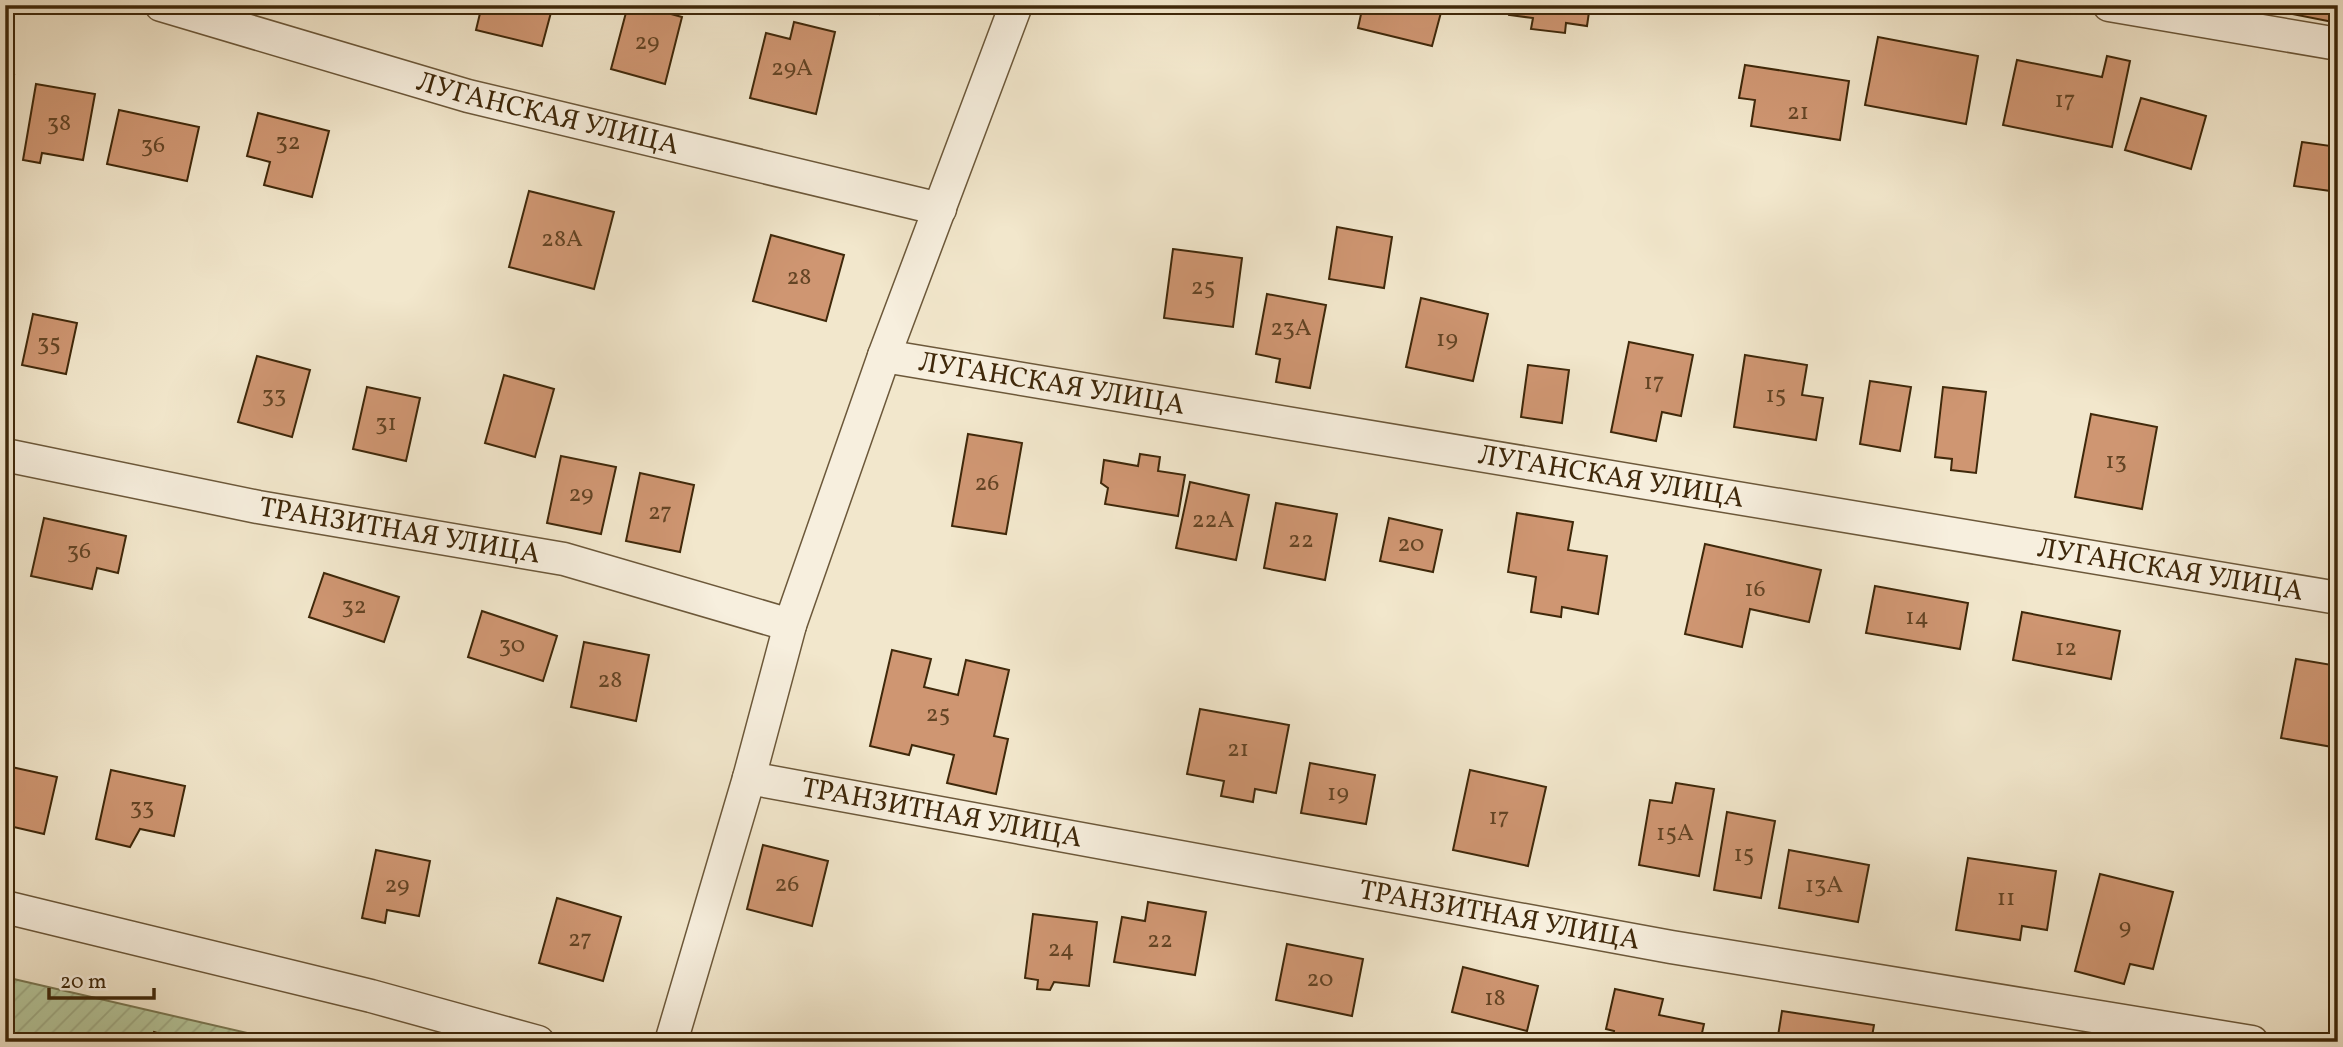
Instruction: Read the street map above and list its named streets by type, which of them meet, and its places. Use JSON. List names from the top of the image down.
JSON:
{
  "streets": {
    "street": ["ЛУГАНСКАЯ УЛИЦА", "ТРАНЗИТНАЯ УЛИЦА"]
  },
  "house_numbers": [
    "29",
    "29А",
    "17",
    "21",
    "38",
    "32",
    "36",
    "28А",
    "28",
    "25",
    "23А",
    "19",
    "35",
    "17",
    "33",
    "15",
    "31",
    "13",
    "26",
    "29",
    "27",
    "22А",
    "22",
    "20",
    "36",
    "16",
    "32",
    "14",
    "30",
    "12",
    "28",
    "25",
    "21",
    "19",
    "33",
    "17",
    "15А",
    "15",
    "26",
    "29",
    "13А",
    "11",
    "9",
    "27",
    "22",
    "24",
    "20",
    "18"
  ],
  "scale_bar": "20 m"
}
